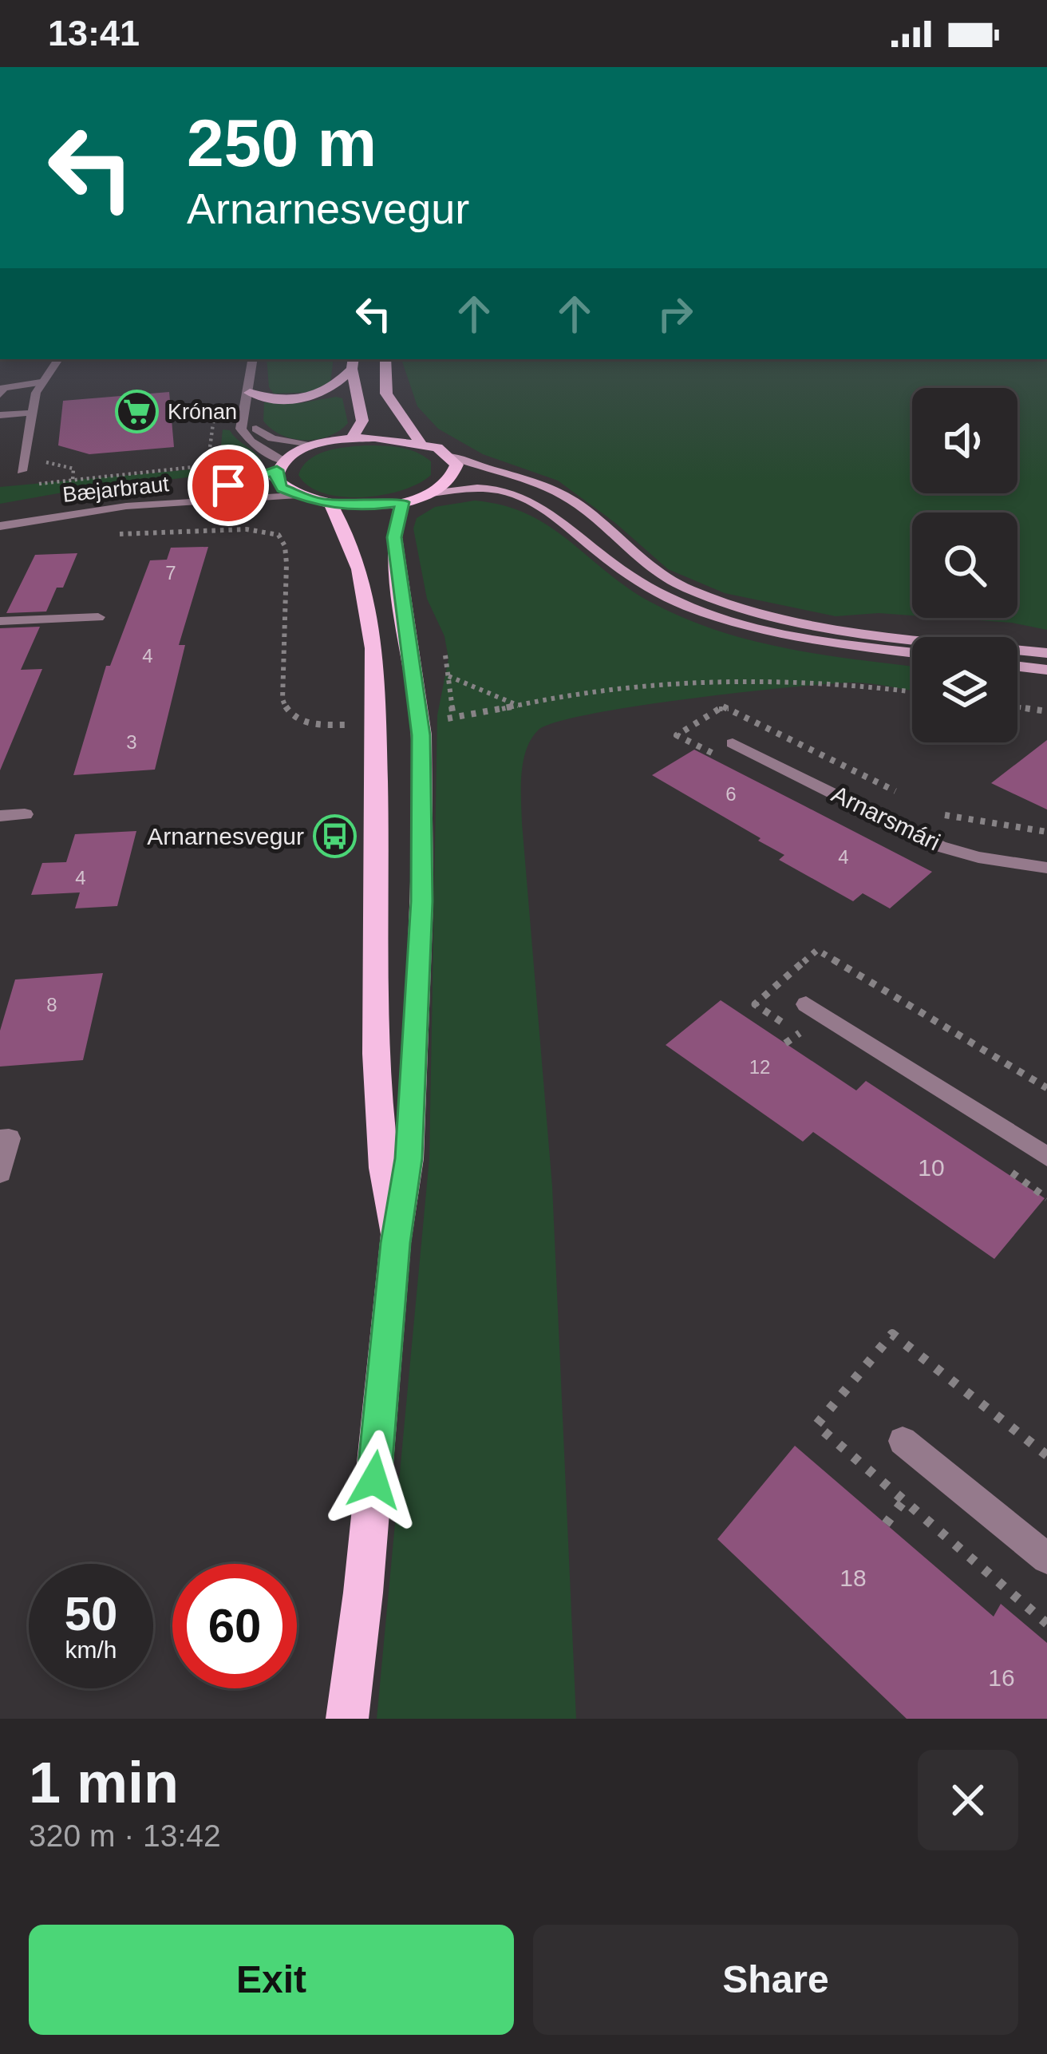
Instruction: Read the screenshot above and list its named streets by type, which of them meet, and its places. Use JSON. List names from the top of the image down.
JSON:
{
  "streets": {
    "street": ["Bæjarbraut", "Arnarsmári"]
  },
  "places": {
    "supermarket": ["Krónan"],
    "bus stop": ["Arnarnesvegur"]
  },
  "house_numbers": [
    "7",
    "4",
    "3",
    "6",
    "4",
    "4",
    "8",
    "12",
    "10",
    "18",
    "16"
  ],
  "page": {
    "status": "13:41",
    "turn": ["250 m", "Arnarnesvegur"],
    "speed": "50 km/h",
    "limit": "60",
    "heading": ["1 min", "320 m · 13:42"],
    "buttons": ["Exit", "Share"]
  }
}
